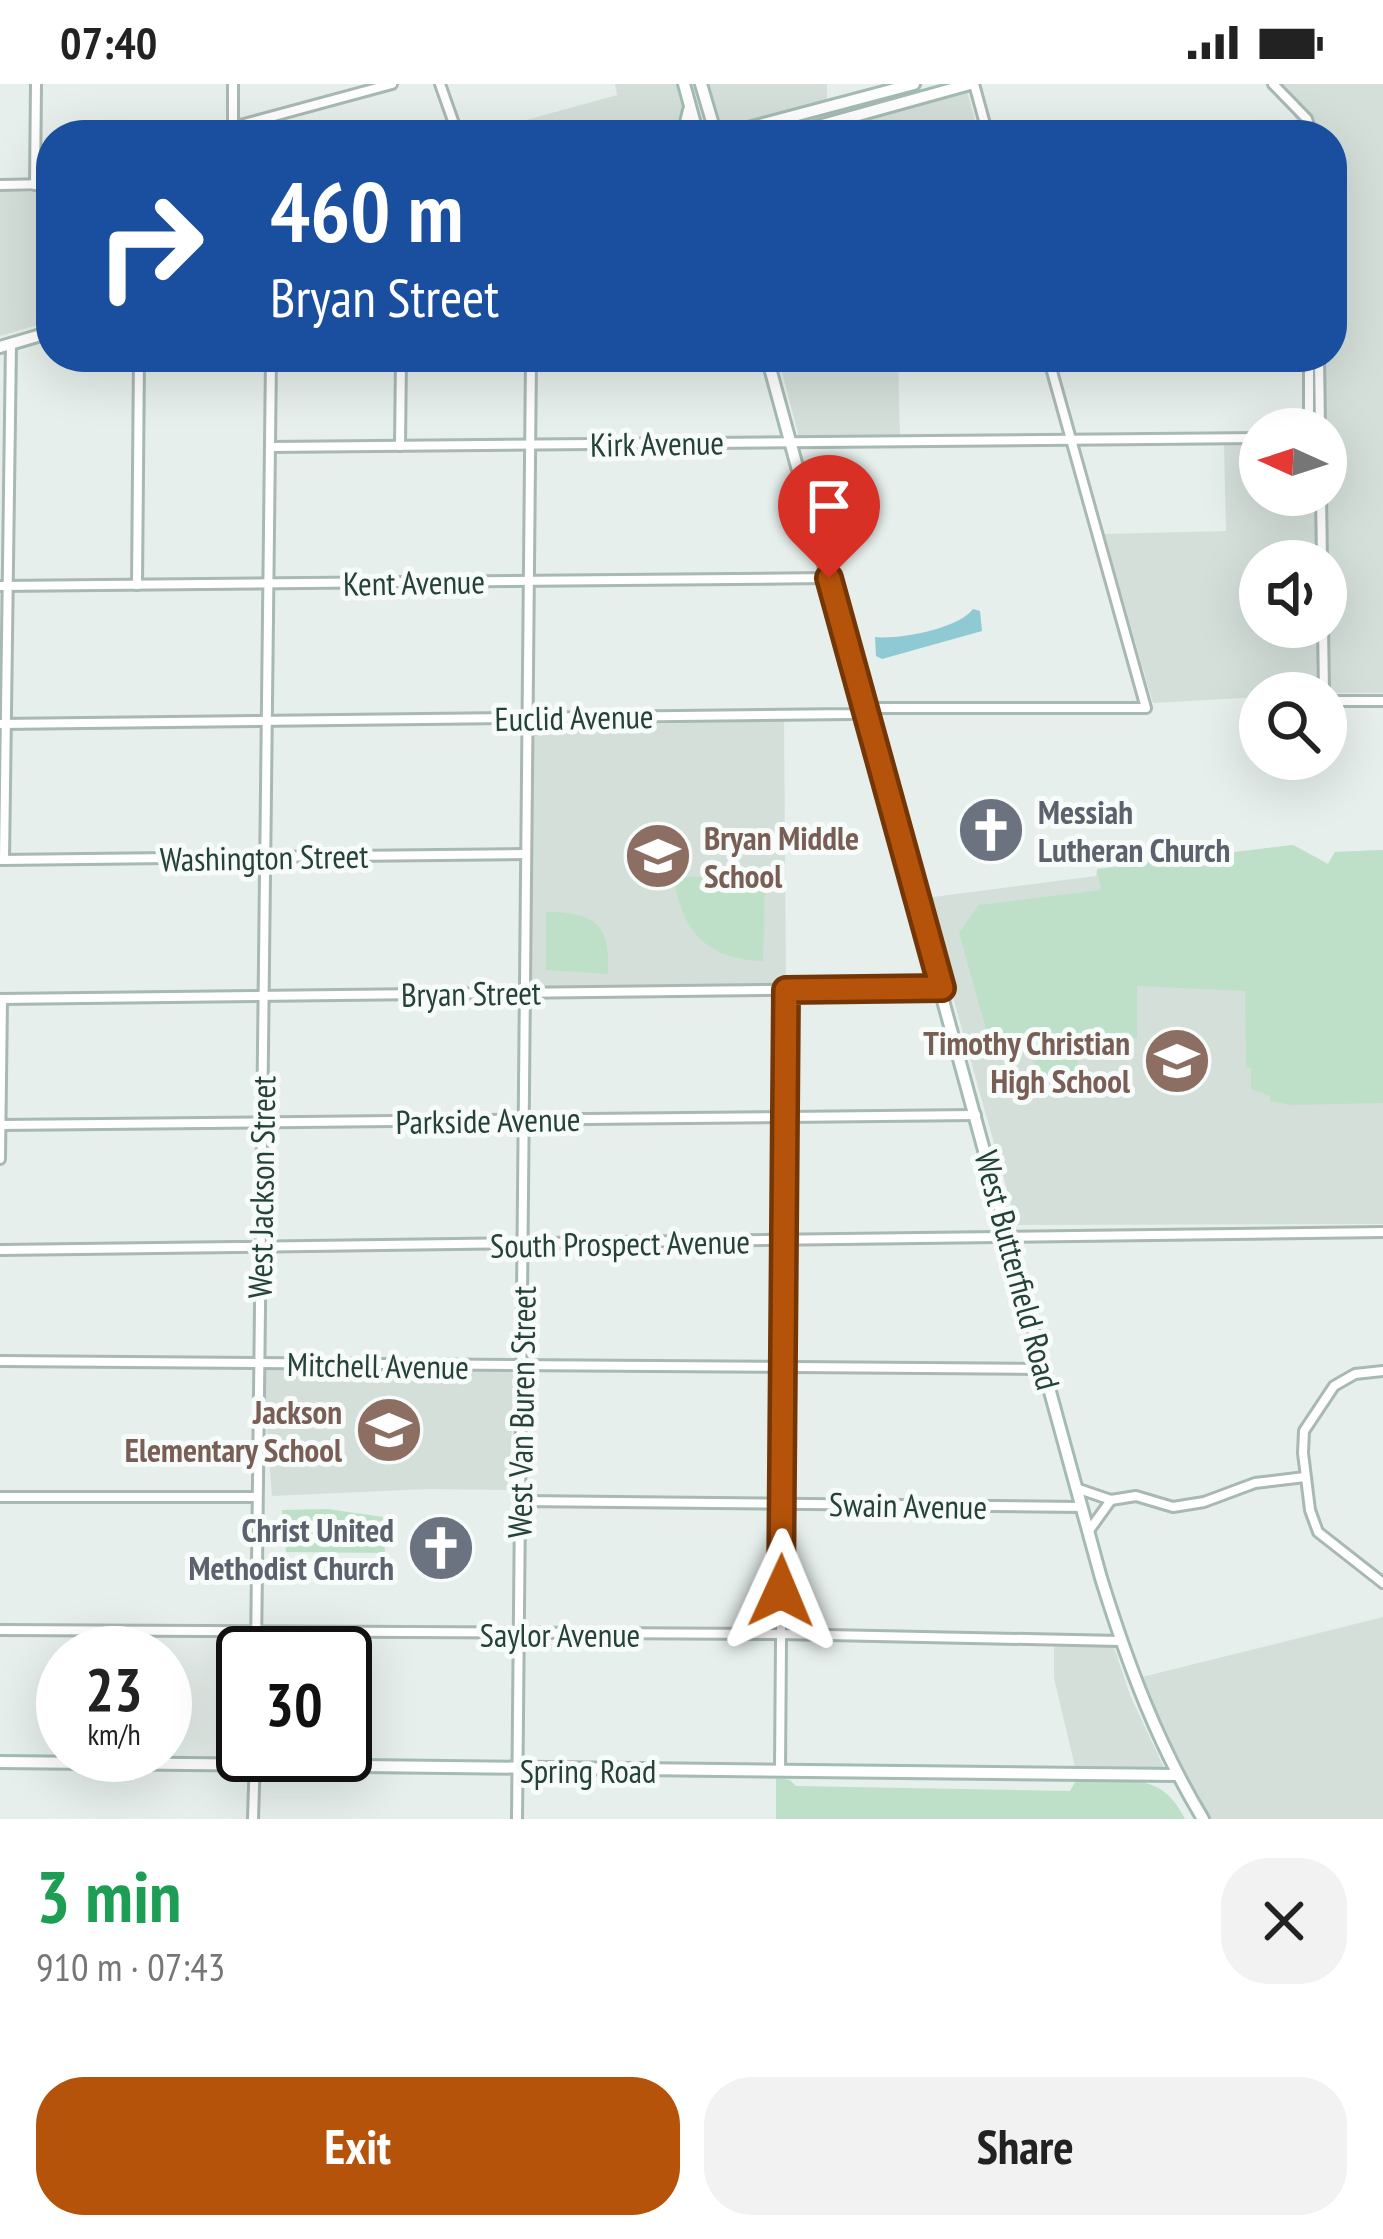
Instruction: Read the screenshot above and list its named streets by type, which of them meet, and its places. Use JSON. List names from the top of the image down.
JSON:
{
  "streets": {
    "main road": ["West Butterfield Road", "Spring Road"],
    "street": [
      "Kirk Avenue",
      "Kent Avenue",
      "Euclid Avenue",
      "Washington Street",
      "Bryan Street",
      "Parkside Avenue",
      "West Jackson Street",
      "South Prospect Avenue",
      "Mitchell Avenue",
      "West Van Buren Street",
      "Swain Avenue",
      "Saylor Avenue"
    ]
  },
  "crossings": [
    ["Kirk Avenue", "Euclid Avenue"],
    ["Kirk Avenue", "West Jackson Street"],
    ["Kirk Avenue", "West Butterfield Road"],
    ["Kirk Avenue", "West Van Buren Street"],
    ["Kent Avenue", "West Jackson Street"],
    ["Kent Avenue", "West Butterfield Road"],
    ["Kent Avenue", "West Van Buren Street"],
    ["Euclid Avenue", "West Jackson Street"],
    ["Euclid Avenue", "West Butterfield Road"],
    ["Euclid Avenue", "West Van Buren Street"],
    ["Washington Street", "West Jackson Street"],
    ["Washington Street", "West Van Buren Street"],
    ["Bryan Street", "West Jackson Street"],
    ["Bryan Street", "West Butterfield Road"],
    ["Bryan Street", "West Van Buren Street"],
    ["Parkside Avenue", "West Jackson Street"],
    ["Parkside Avenue", "West Butterfield Road"],
    ["Parkside Avenue", "West Van Buren Street"],
    ["West Jackson Street", "South Prospect Avenue"],
    ["West Jackson Street", "Mitchell Avenue"],
    ["South Prospect Avenue", "West Butterfield Road"],
    ["South Prospect Avenue", "West Van Buren Street"],
    ["West Butterfield Road", "Mitchell Avenue"],
    ["West Butterfield Road", "Swain Avenue"],
    ["West Butterfield Road", "Saylor Avenue"],
    ["West Butterfield Road", "Spring Road"],
    ["Mitchell Avenue", "West Van Buren Street"],
    ["West Van Buren Street", "Swain Avenue"],
    ["West Van Buren Street", "Saylor Avenue"],
    ["West Van Buren Street", "Spring Road"]
  ],
  "places": {
    "church": ["Messiah Lutheran Church", "Christ United Methodist Church"],
    "school or university": ["Bryan Middle School", "Timothy Christian High School", "Jackson Elementary School"]
  },
  "north": "left",
  "page": {
    "status": "07:40",
    "turn": ["460 m", "Bryan Street"],
    "speed": "23 km/h",
    "limit": "30",
    "heading": ["3 min", "910 m · 07:43"],
    "buttons": ["Exit", "Share"]
  }
}
